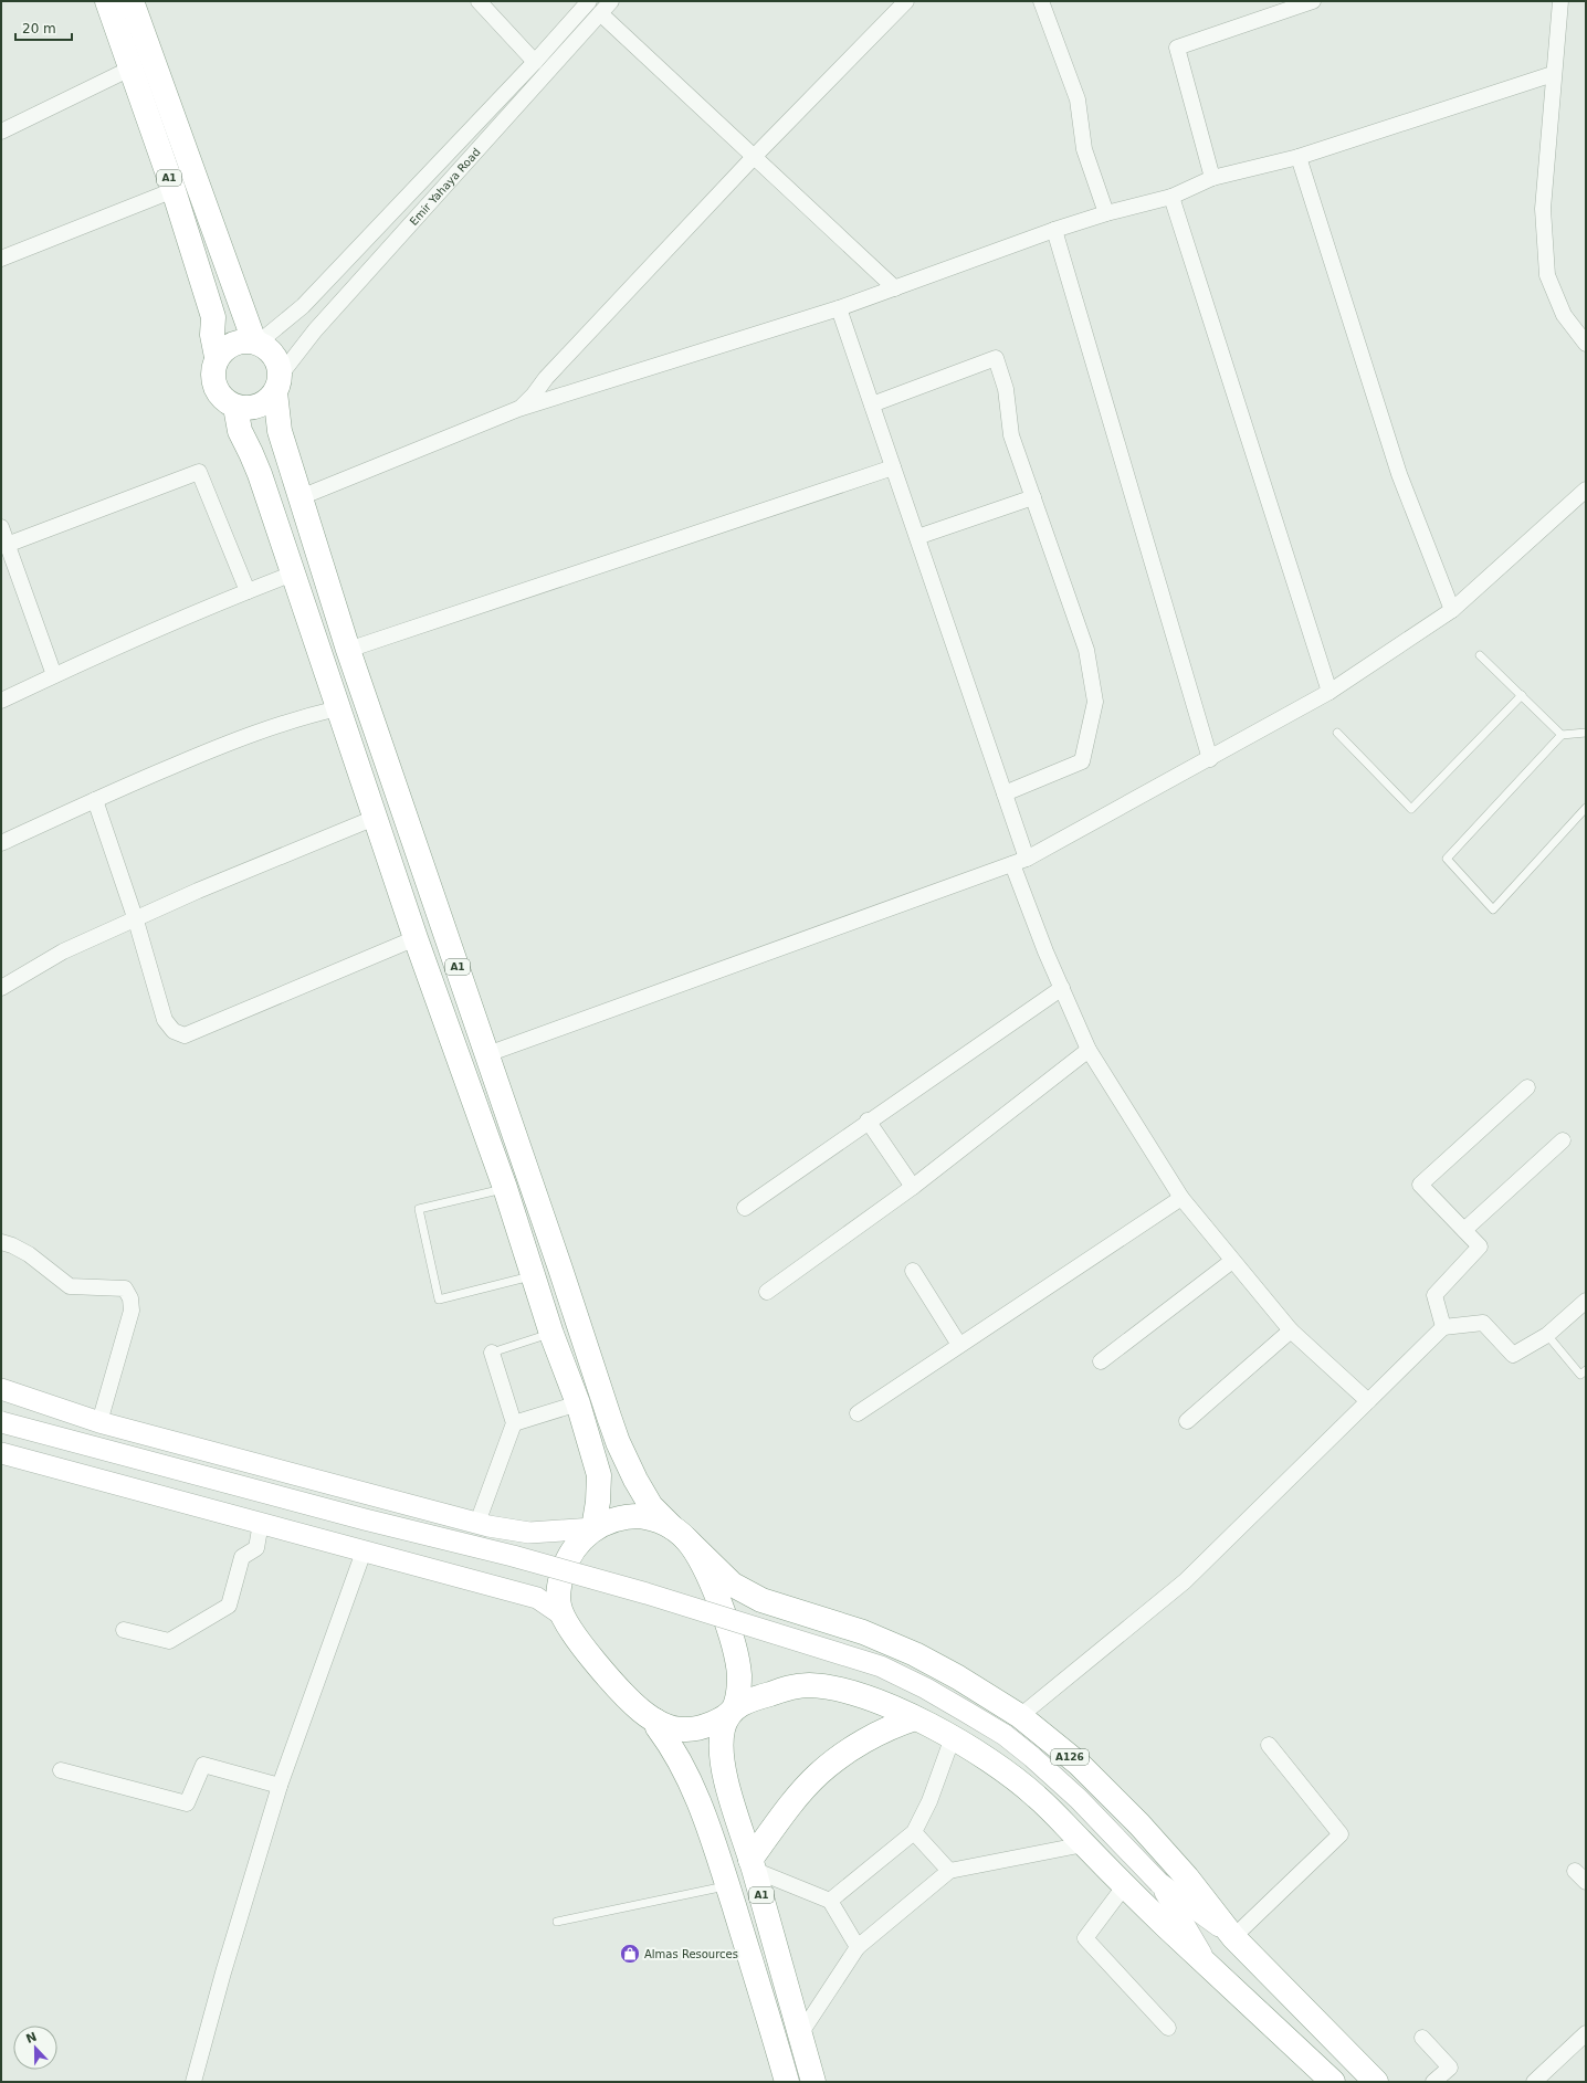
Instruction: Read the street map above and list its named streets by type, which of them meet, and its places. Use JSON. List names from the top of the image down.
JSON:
{
  "streets": {
    "highway": ["A1", "A126"],
    "street": ["Emir Yahaya Road"]
  },
  "crossings": [
    ["A1", "Emir Yahaya Road"],
    ["A1", "A126"]
  ],
  "places": {
    "shop": ["Almas Resources"]
  },
  "scale_bar": "20 m",
  "north": "top"
}
